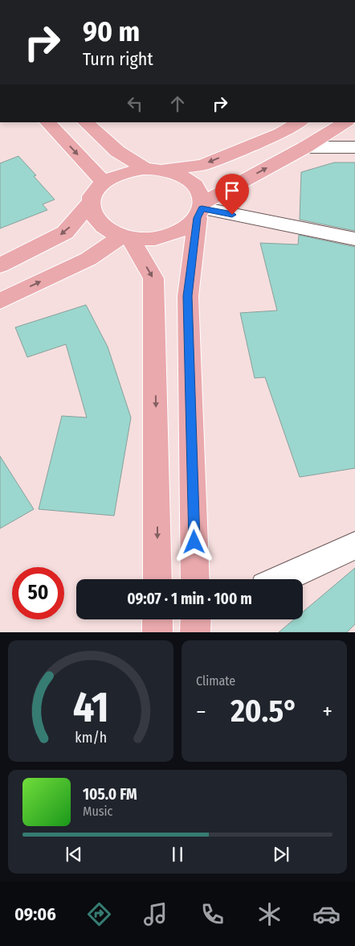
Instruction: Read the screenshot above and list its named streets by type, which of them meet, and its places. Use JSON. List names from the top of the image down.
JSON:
{
  "page": {
    "turn": ["90 m", "Turn right"],
    "limit": "50",
    "trip": "09:07 · 1 min · 100 m",
    "tile": "Climate",
    "heat": ["−", "20.5°", "+"],
    "song": ["105.0 FM", "Music"],
    "tabs": "09:06",
    "gauge": ["41", "km/h"]
  }
}
